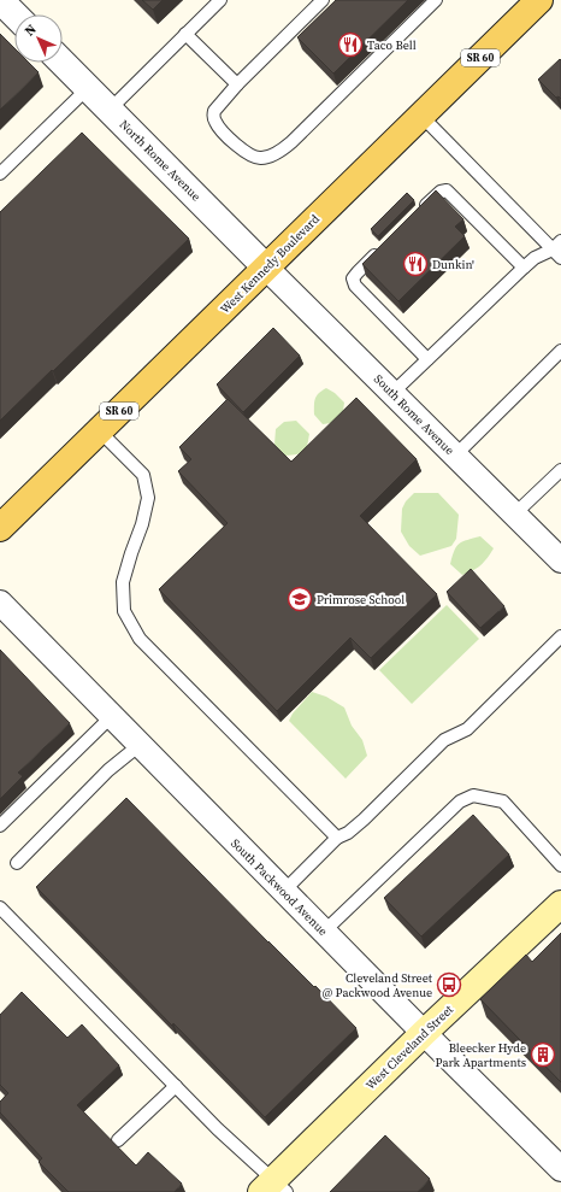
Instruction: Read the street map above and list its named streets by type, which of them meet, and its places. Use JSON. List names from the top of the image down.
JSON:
{
  "streets": {
    "main road": ["SR 60", "West Kennedy Boulevard", "West Cleveland Street"],
    "street": ["North Rome Avenue", "South Rome Avenue", "South Packwood Avenue"]
  },
  "crossings": [
    ["North Rome Avenue", "West Kennedy Boulevard"],
    ["North Rome Avenue", "South Rome Avenue"],
    ["West Kennedy Boulevard", "South Rome Avenue"],
    ["South Packwood Avenue", "West Cleveland Street"]
  ],
  "places": {
    "restaurant": ["Taco Bell", "Dunkin'"],
    "school or university": ["Primrose School"],
    "bus stop": ["Cleveland Street @ Packwood Avenue"],
    "building": ["Bleecker Hyde Park Apartments"]
  },
  "north": "top left"
}
